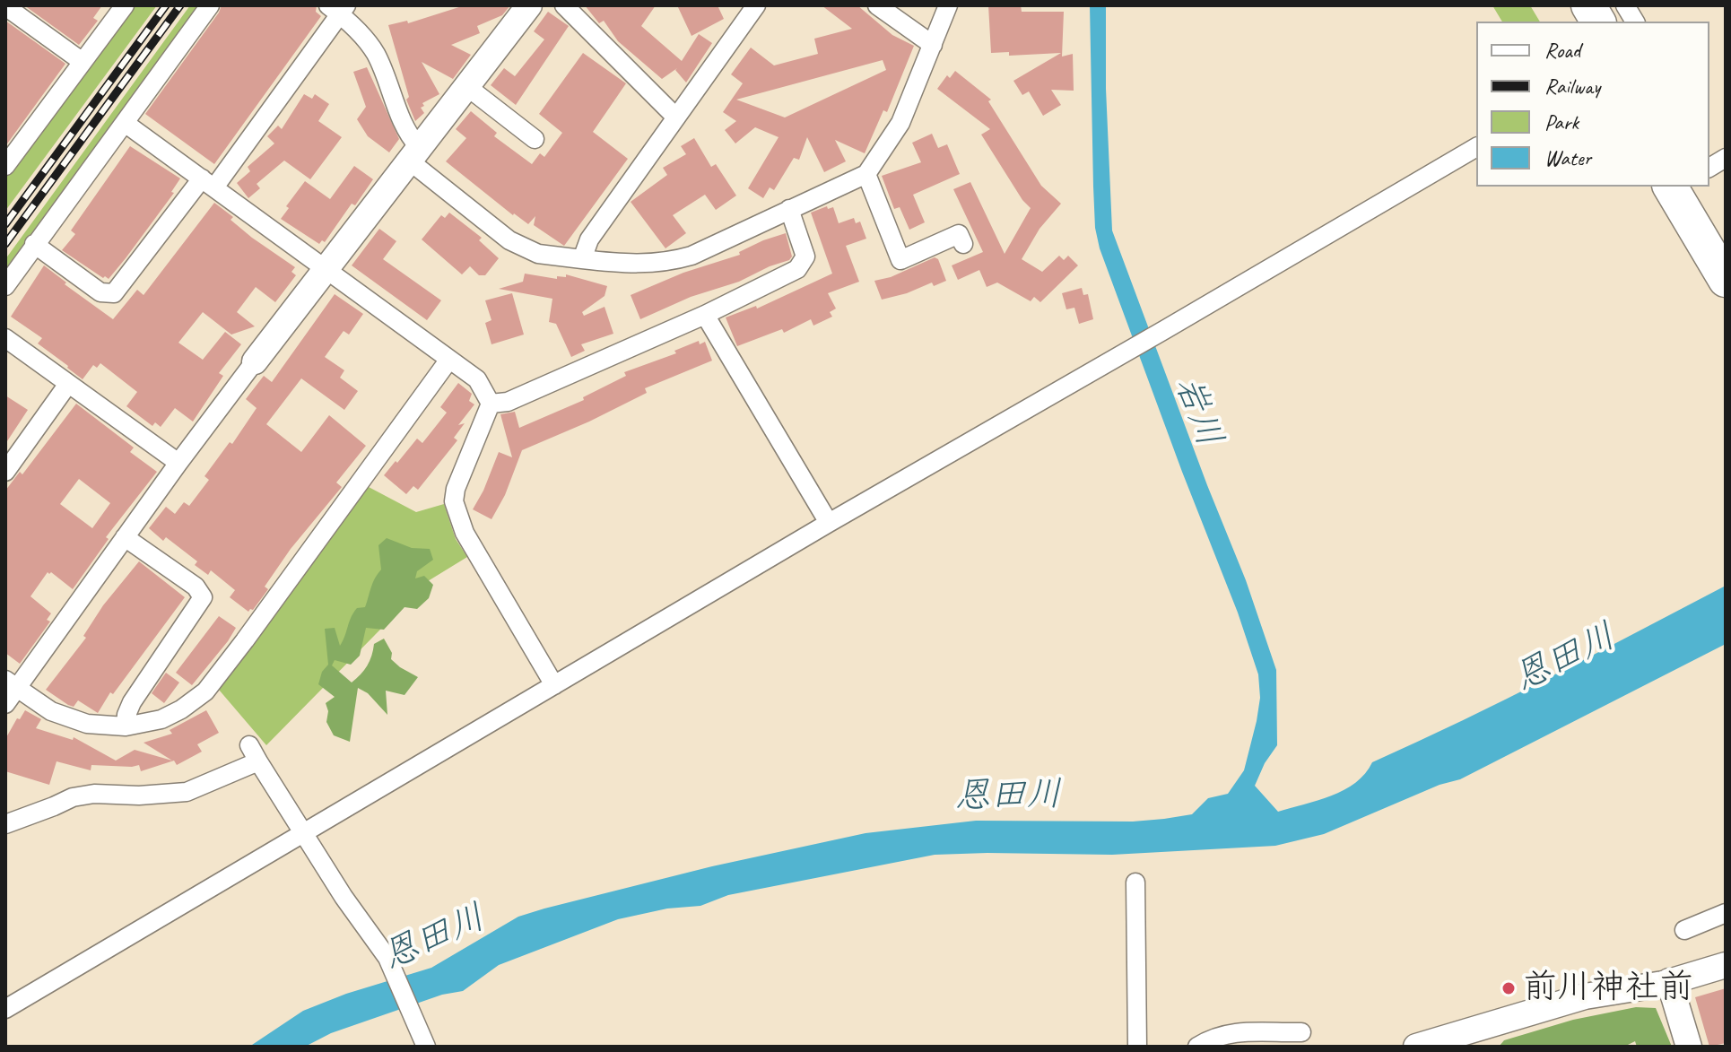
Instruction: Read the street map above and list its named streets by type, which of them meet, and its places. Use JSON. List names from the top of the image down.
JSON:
{
  "water": ["岩川", "恩田川"],
  "places": ["前川神社前"],
  "legend": [
    "Road",
    "Railway",
    "Park",
    "Water"
  ]
}
